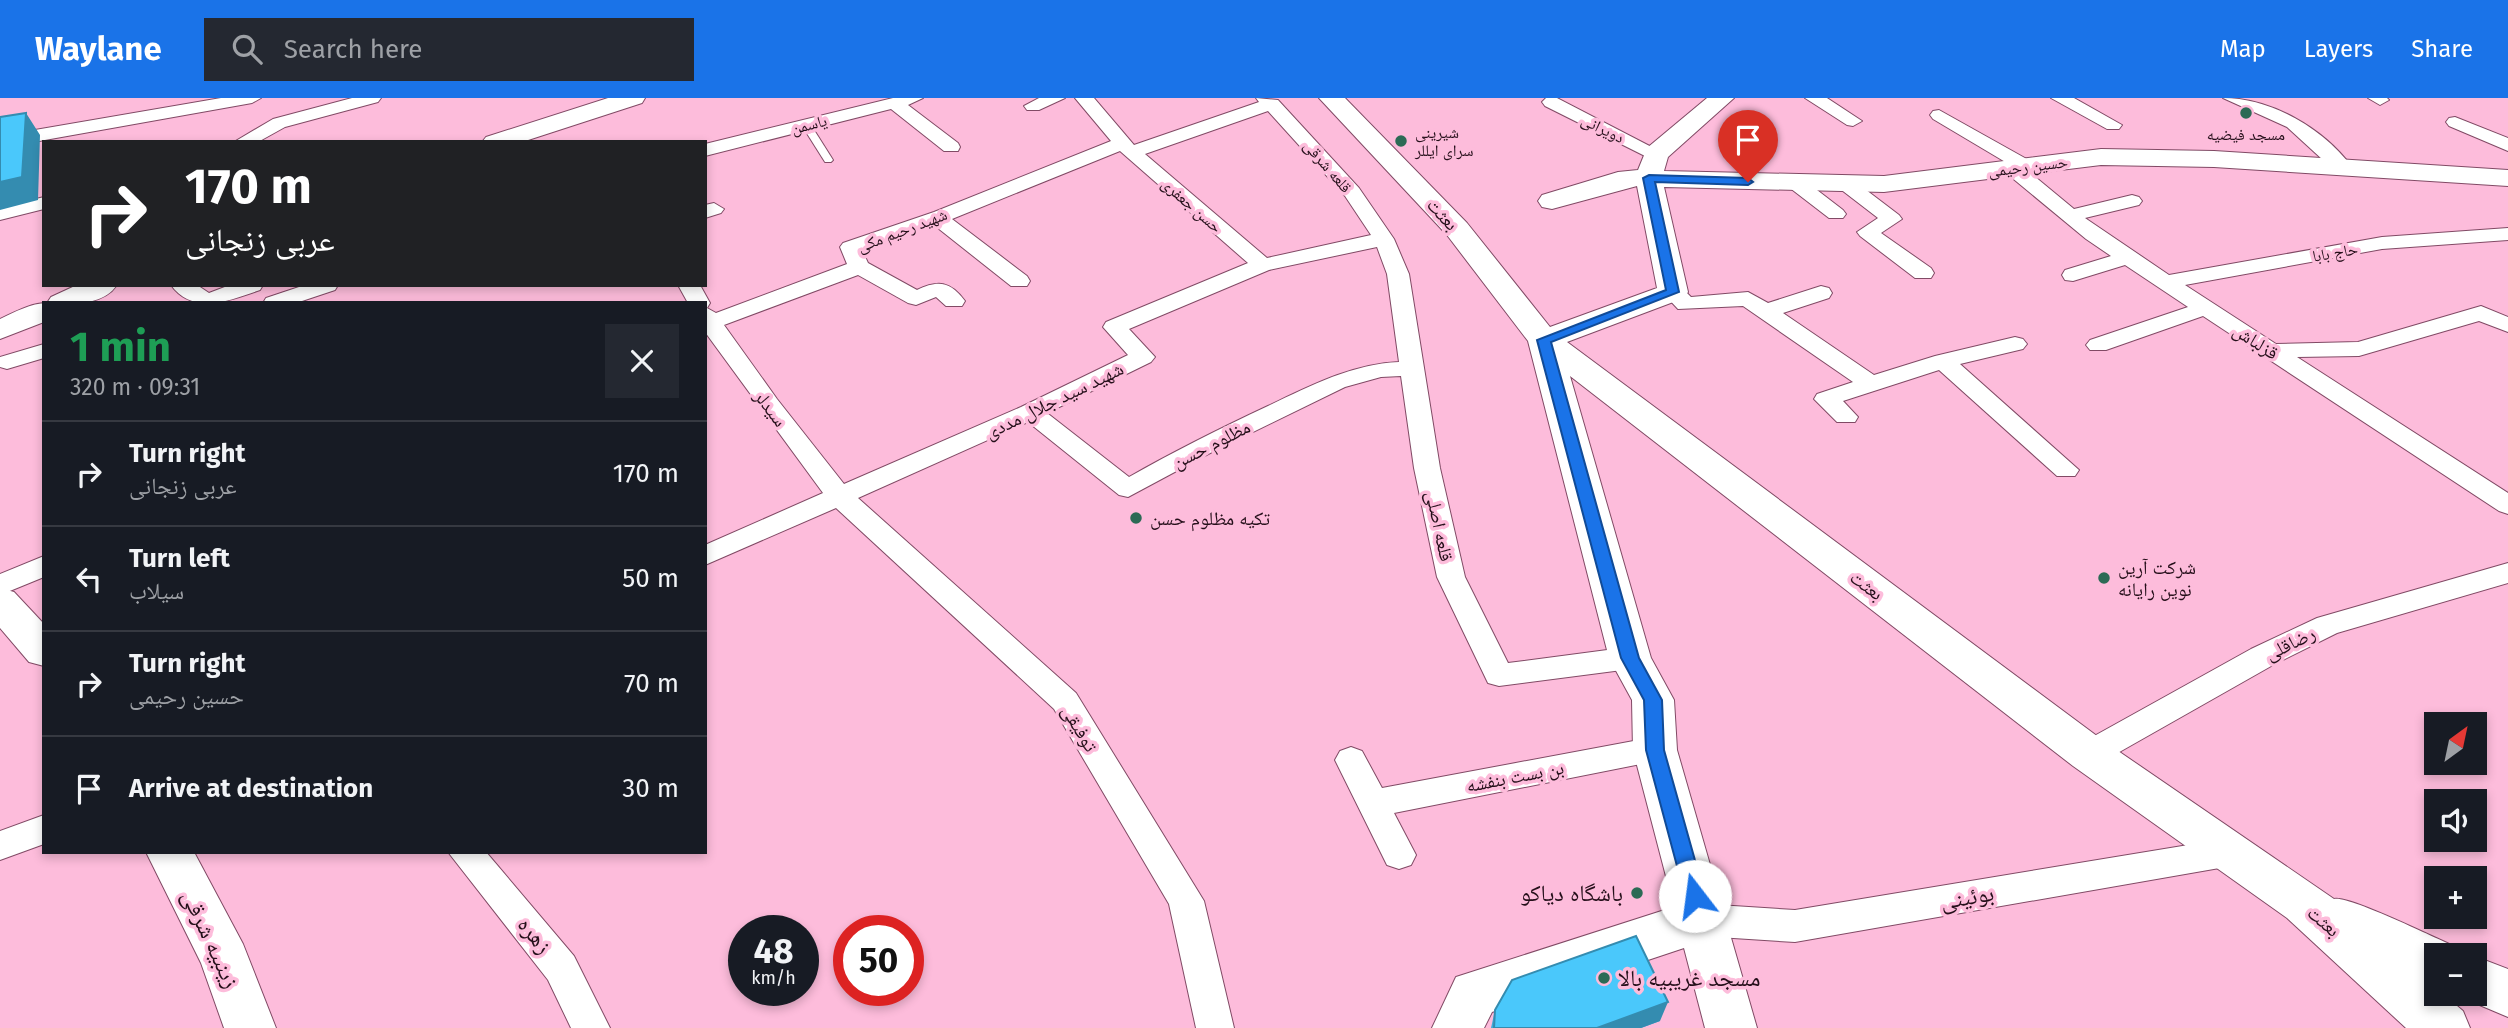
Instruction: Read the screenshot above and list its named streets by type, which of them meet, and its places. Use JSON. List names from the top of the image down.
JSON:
{
  "streets": {
    "main road": ["حسین رحیمی", "بعثت", "زینبیه شرقی"],
    "street": [
      "یاسمن",
      "دویرانی",
      "قلعه شرقی",
      "حسن جعفری",
      "شهید رحیم مکی",
      "حاج بابا",
      "قزلباش",
      "شهید سید جلال مددی",
      "سیدلر",
      "مظلوم حسن",
      "قلعه اصلی",
      "رضاقلی",
      "توفیقی",
      "بن بست بنفشه",
      "بوئینی",
      "زهره"
    ]
  },
  "crossings": [
    ["دویرانی", "حسین رحیمی"],
    ["قلعه شرقی", "شهید رحیم مکی"],
    ["قلعه شرقی", "شهید سید جلال مددی"],
    ["قلعه شرقی", "قلعه اصلی"],
    ["حسین رحیمی", "قزلباش"],
    ["حسن جعفری", "شهید رحیم مکی"],
    ["حسن جعفری", "شهید سید جلال مددی"],
    ["بعثت", "رضاقلی"],
    ["بعثت", "بوئینی"],
    ["حاج بابا", "قزلباش"],
    ["شهید سید جلال مددی", "سیدلر"],
    ["شهید سید جلال مددی", "مظلوم حسن"],
    ["شهید سید جلال مددی", "قلعه اصلی"],
    ["شهید سید جلال مددی", "توفیقی"],
    ["سیدلر", "توفیقی"],
    ["مظلوم حسن", "قلعه اصلی"]
  ],
  "places": [
    "مسجد فیضیه",
    "شیرینی سرای ایللر",
    "تکیه مظلوم حسن",
    "شرکت آرین نوین رایانه",
    "باشگاه دیاکو",
    "مسجد غریبیه بالا"
  ],
  "north": "top right",
  "page": {
    "header": "Waylane",
    "search": "Search here",
    "nav": ["Map", "Layers", "Share"],
    "turn": ["170 m", "عربی زنجانی"],
    "heading": ["1 min", "320 m · 09:31"],
    "list": [
      {
        "name": "Turn right",
        "note": "عربی زنجانی",
        "value": "170 m"
      },
      {
        "name": "Turn left",
        "note": "سیلاب",
        "value": "50 m"
      },
      {
        "name": "Turn right",
        "note": "حسین رحیمی",
        "value": "70 m"
      },
      {
        "name": "Arrive at destination",
        "value": "30 m"
      }
    ],
    "map_buttons": ["+", "−"],
    "speed": "48 km/h",
    "limit": "50"
  }
}
